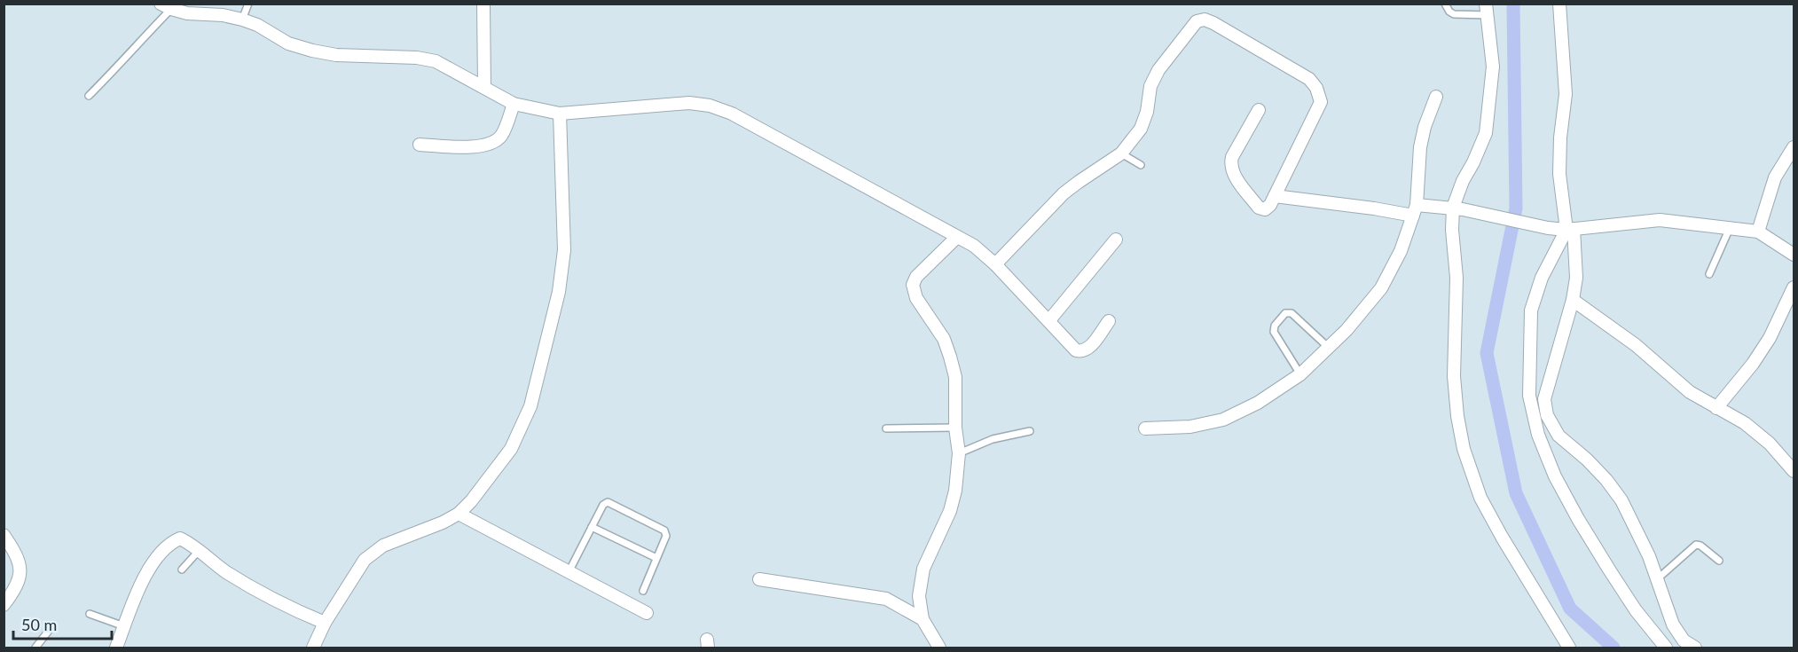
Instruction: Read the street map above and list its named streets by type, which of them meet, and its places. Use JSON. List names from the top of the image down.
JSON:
{
  "scale_bar": "50 m"
}
